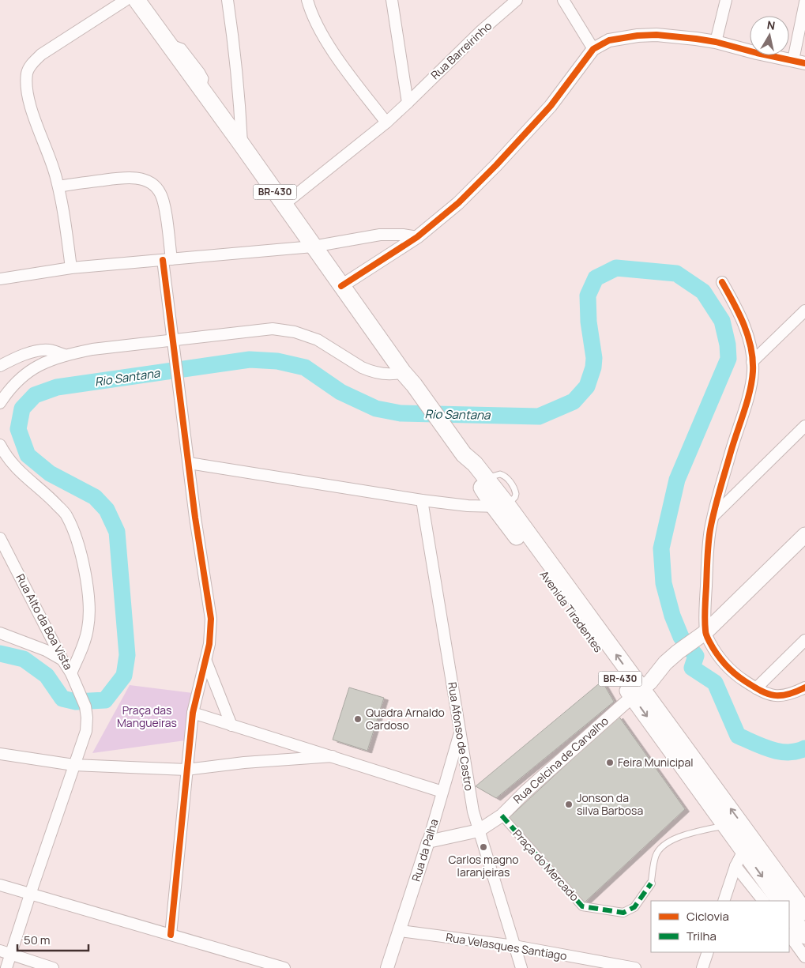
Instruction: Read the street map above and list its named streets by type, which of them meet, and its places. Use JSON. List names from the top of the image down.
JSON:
{
  "streets": {
    "main road": ["BR-430", "Rua Celcina de Carvalho"],
    "street": [
      "Rua Barreirinho",
      "Rua Alto da Boa Vista",
      "Rua Afonso de Castro",
      "Rua da Palha",
      "Praça do Mercado",
      "Rua Velasques Santiago"
    ]
  },
  "crossings": [
    ["Rua Barreirinho", "BR-430"],
    ["BR-430", "Rua Celcina de Carvalho"],
    ["Rua Afonso de Castro", "Rua Celcina de Carvalho"],
    ["Rua Afonso de Castro", "Rua da Palha"],
    ["Rua Afonso de Castro", "Rua Velasques Santiago"],
    ["Rua Celcina de Carvalho", "Rua da Palha"],
    ["Rua Celcina de Carvalho", "Praça do Mercado"],
    ["Rua da Palha", "Rua Velasques Santiago"]
  ],
  "water": ["Rio Santana"],
  "parks": ["Praça das Mangueiras"],
  "places": [
    "Quadra Arnaldo Cardoso",
    "Feira Municipal",
    "Jonson da silva Barbosa",
    "Carlos magno laranjeiras"
  ],
  "legend": ["Ciclovia", "Trilha"],
  "scale_bar": "50 m",
  "north": "top"
}
